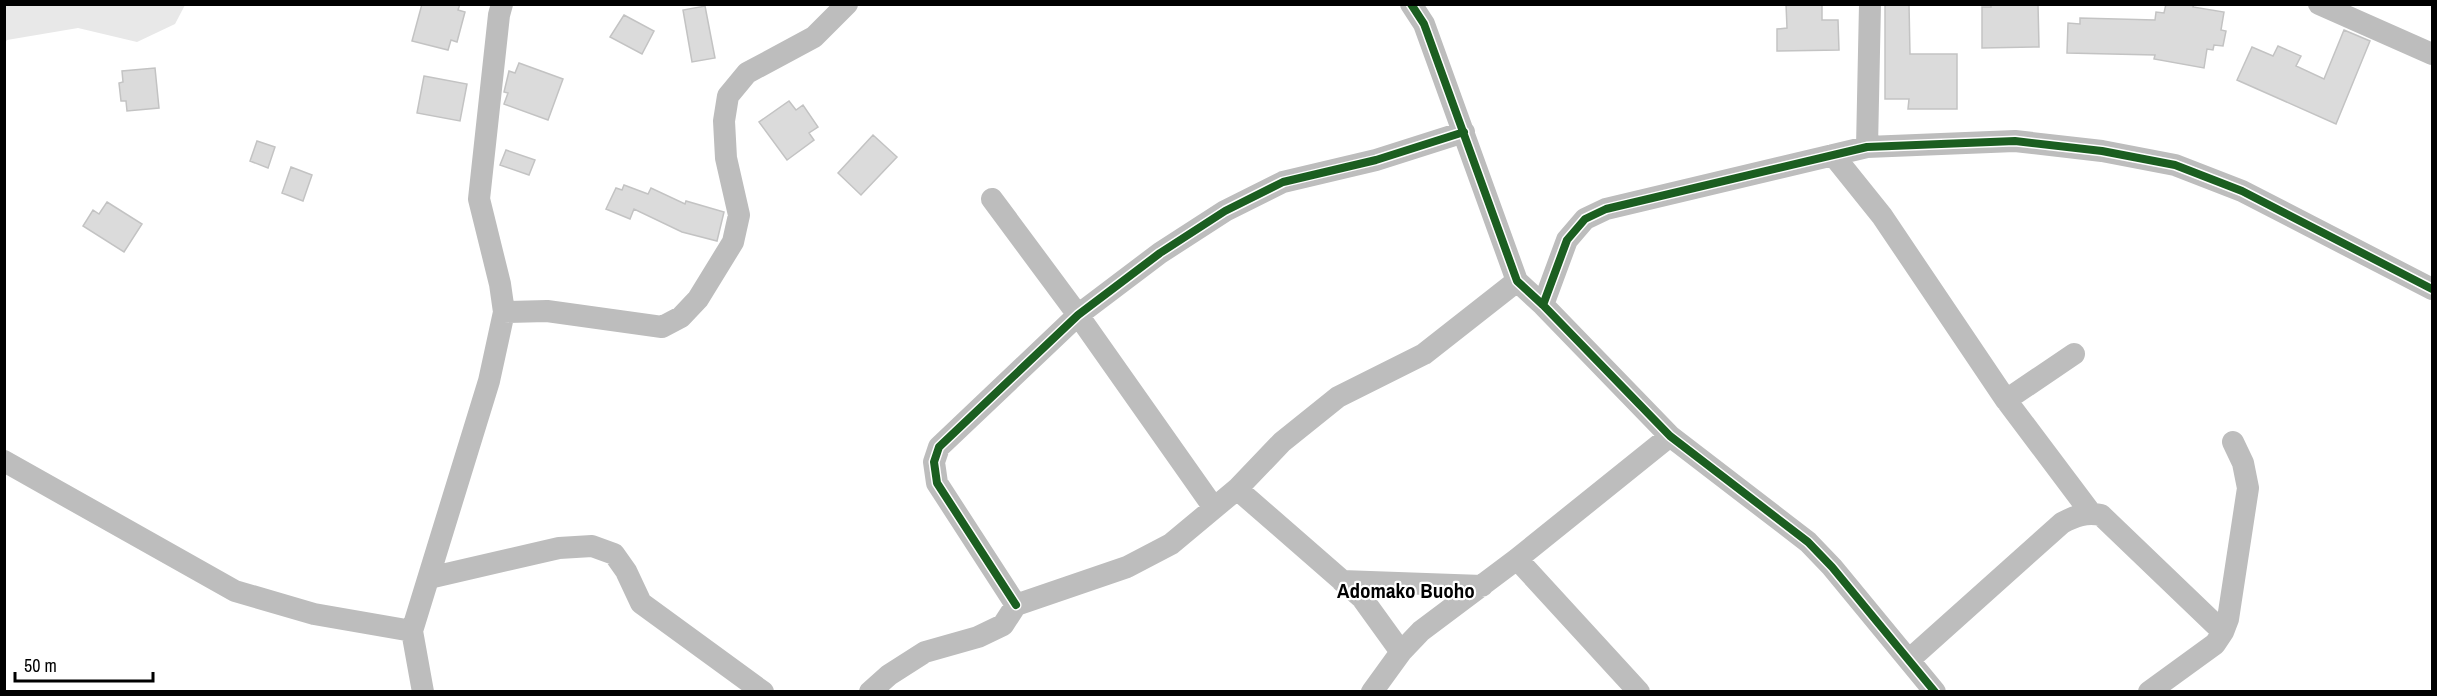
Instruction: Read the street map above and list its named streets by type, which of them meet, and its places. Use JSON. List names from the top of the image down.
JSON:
{
  "districts": ["Adomako Buoho"],
  "scale_bar": "50 m"
}
